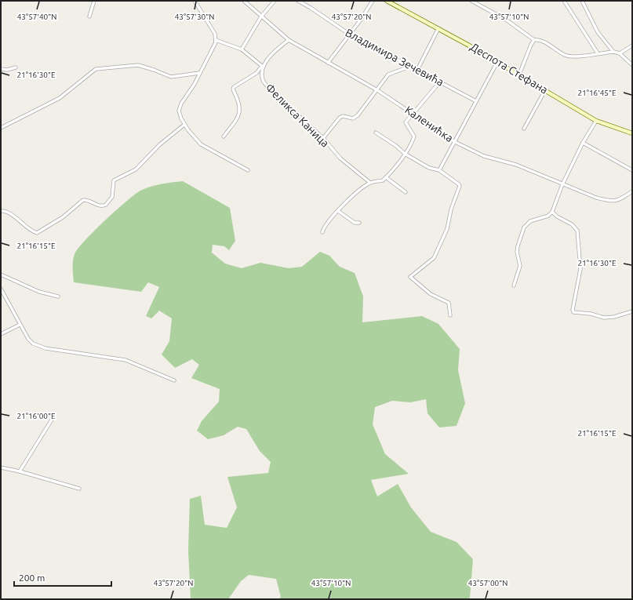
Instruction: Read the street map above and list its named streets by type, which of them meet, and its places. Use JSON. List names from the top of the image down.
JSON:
{
  "streets": {
    "main road": ["Деспота Стефана"],
    "street": ["Владимира Зечевића", "Феликса Каница", "Каленићка"]
  },
  "scale_bar": "200 m",
  "coordinates": [
    "43°57'40\"N",
    "43°57'30\"N",
    "43°57'20\"N",
    "43°57'10\"N",
    "21°16'30\"E",
    "21°16'45\"E",
    "21°16'15\"E",
    "21°16'00\"E",
    "43°57'00\"N"
  ]
}
